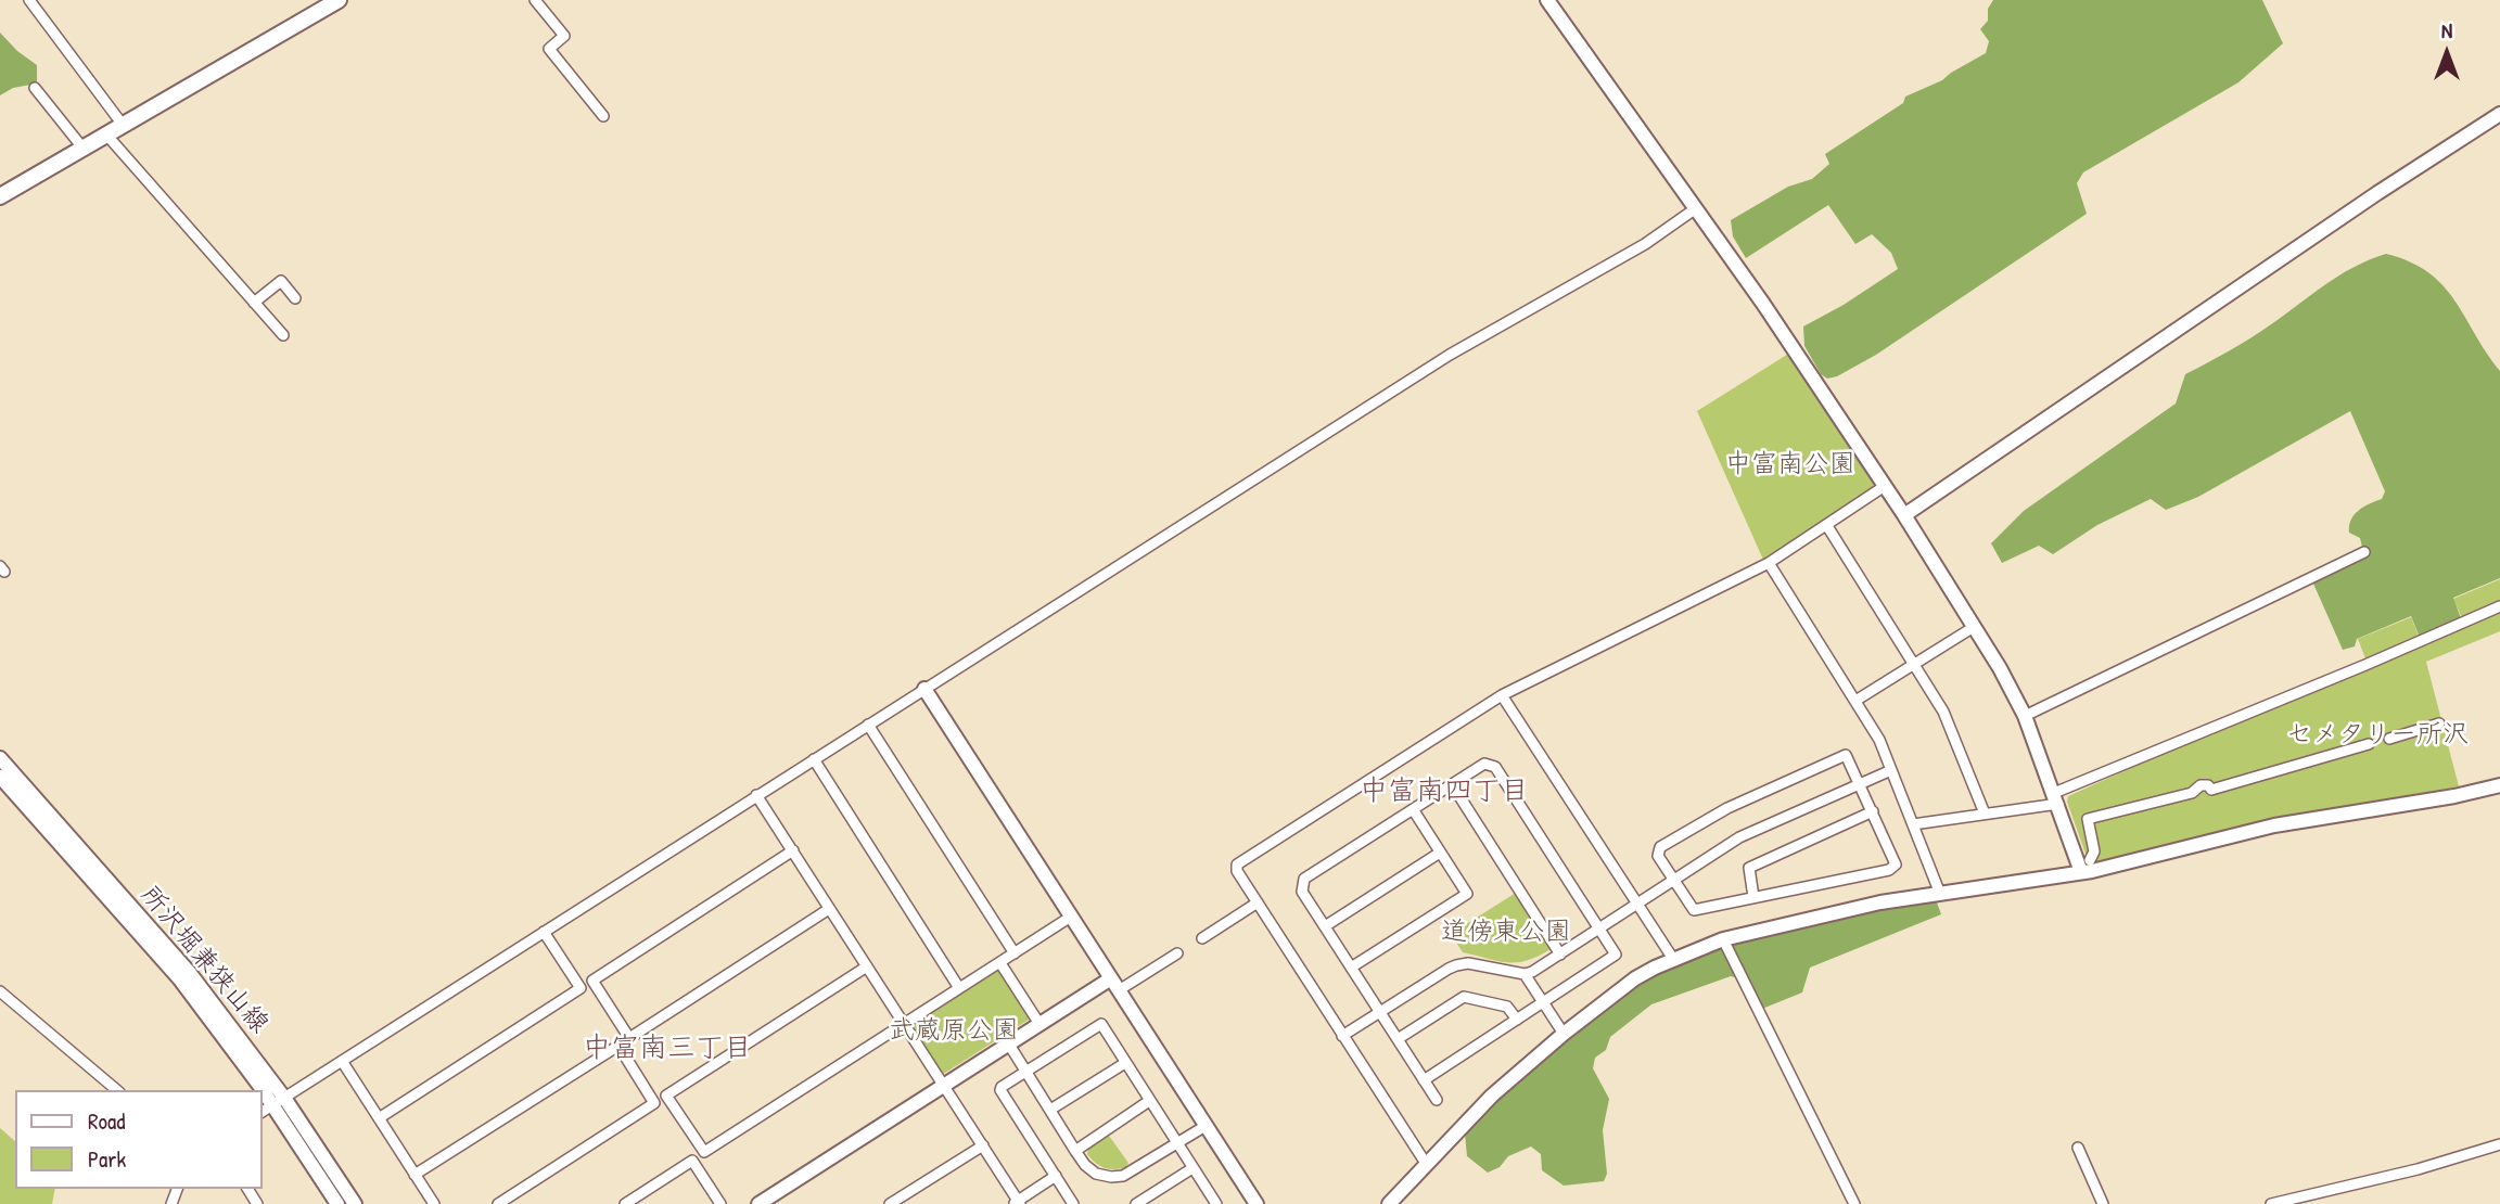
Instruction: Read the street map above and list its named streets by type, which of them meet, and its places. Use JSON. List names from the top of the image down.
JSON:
{
  "streets": {
    "street": ["所沢堀兼狭山線"]
  },
  "districts": ["中富南四丁目", "中富南三丁目"],
  "parks": [
    "中富南公園",
    "セメタリー所沢",
    "道傍東公園",
    "武蔵原公園"
  ],
  "legend": ["Road", "Park"],
  "north": "top"
}
